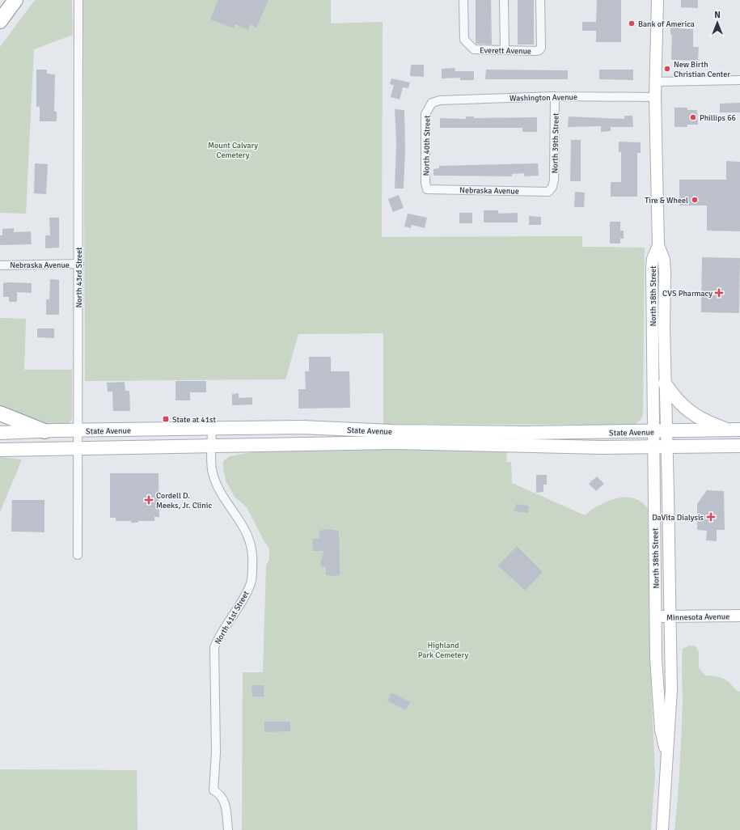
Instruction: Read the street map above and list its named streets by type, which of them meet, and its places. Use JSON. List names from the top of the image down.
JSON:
{
  "streets": {
    "main road": ["North 38th Street", "State Avenue", "Minnesota Avenue"],
    "street": [
      "Everett Avenue",
      "Washington Avenue",
      "North 39th Street",
      "North 40th Street",
      "Nebraska Avenue",
      "North 43rd Street",
      "North 41st Street"
    ]
  },
  "crossings": [
    ["Washington Avenue", "North 39th Street"],
    ["Washington Avenue", "North 40th Street"],
    ["Washington Avenue", "North 38th Street"],
    ["North 39th Street", "Nebraska Avenue"],
    ["North 40th Street", "Nebraska Avenue"],
    ["Nebraska Avenue", "North 43rd Street"],
    ["North 43rd Street", "State Avenue"],
    ["North 38th Street", "State Avenue"],
    ["North 38th Street", "Minnesota Avenue"],
    ["State Avenue", "North 41st Street"]
  ],
  "parks": ["Mount Calvary Cemetery", "Highland Park Cemetery"],
  "places": {
    "other": [
      "Bank of America",
      "New Birth Christian Center",
      "Phillips 66",
      "Tire & Wheel"
    ],
    "health": ["CVS Pharmacy", "Cordell D. Meeks, Jr. Clinic", "DaVita Dialysis"],
    "transit": ["State at 41st"]
  },
  "north": "top"
}
